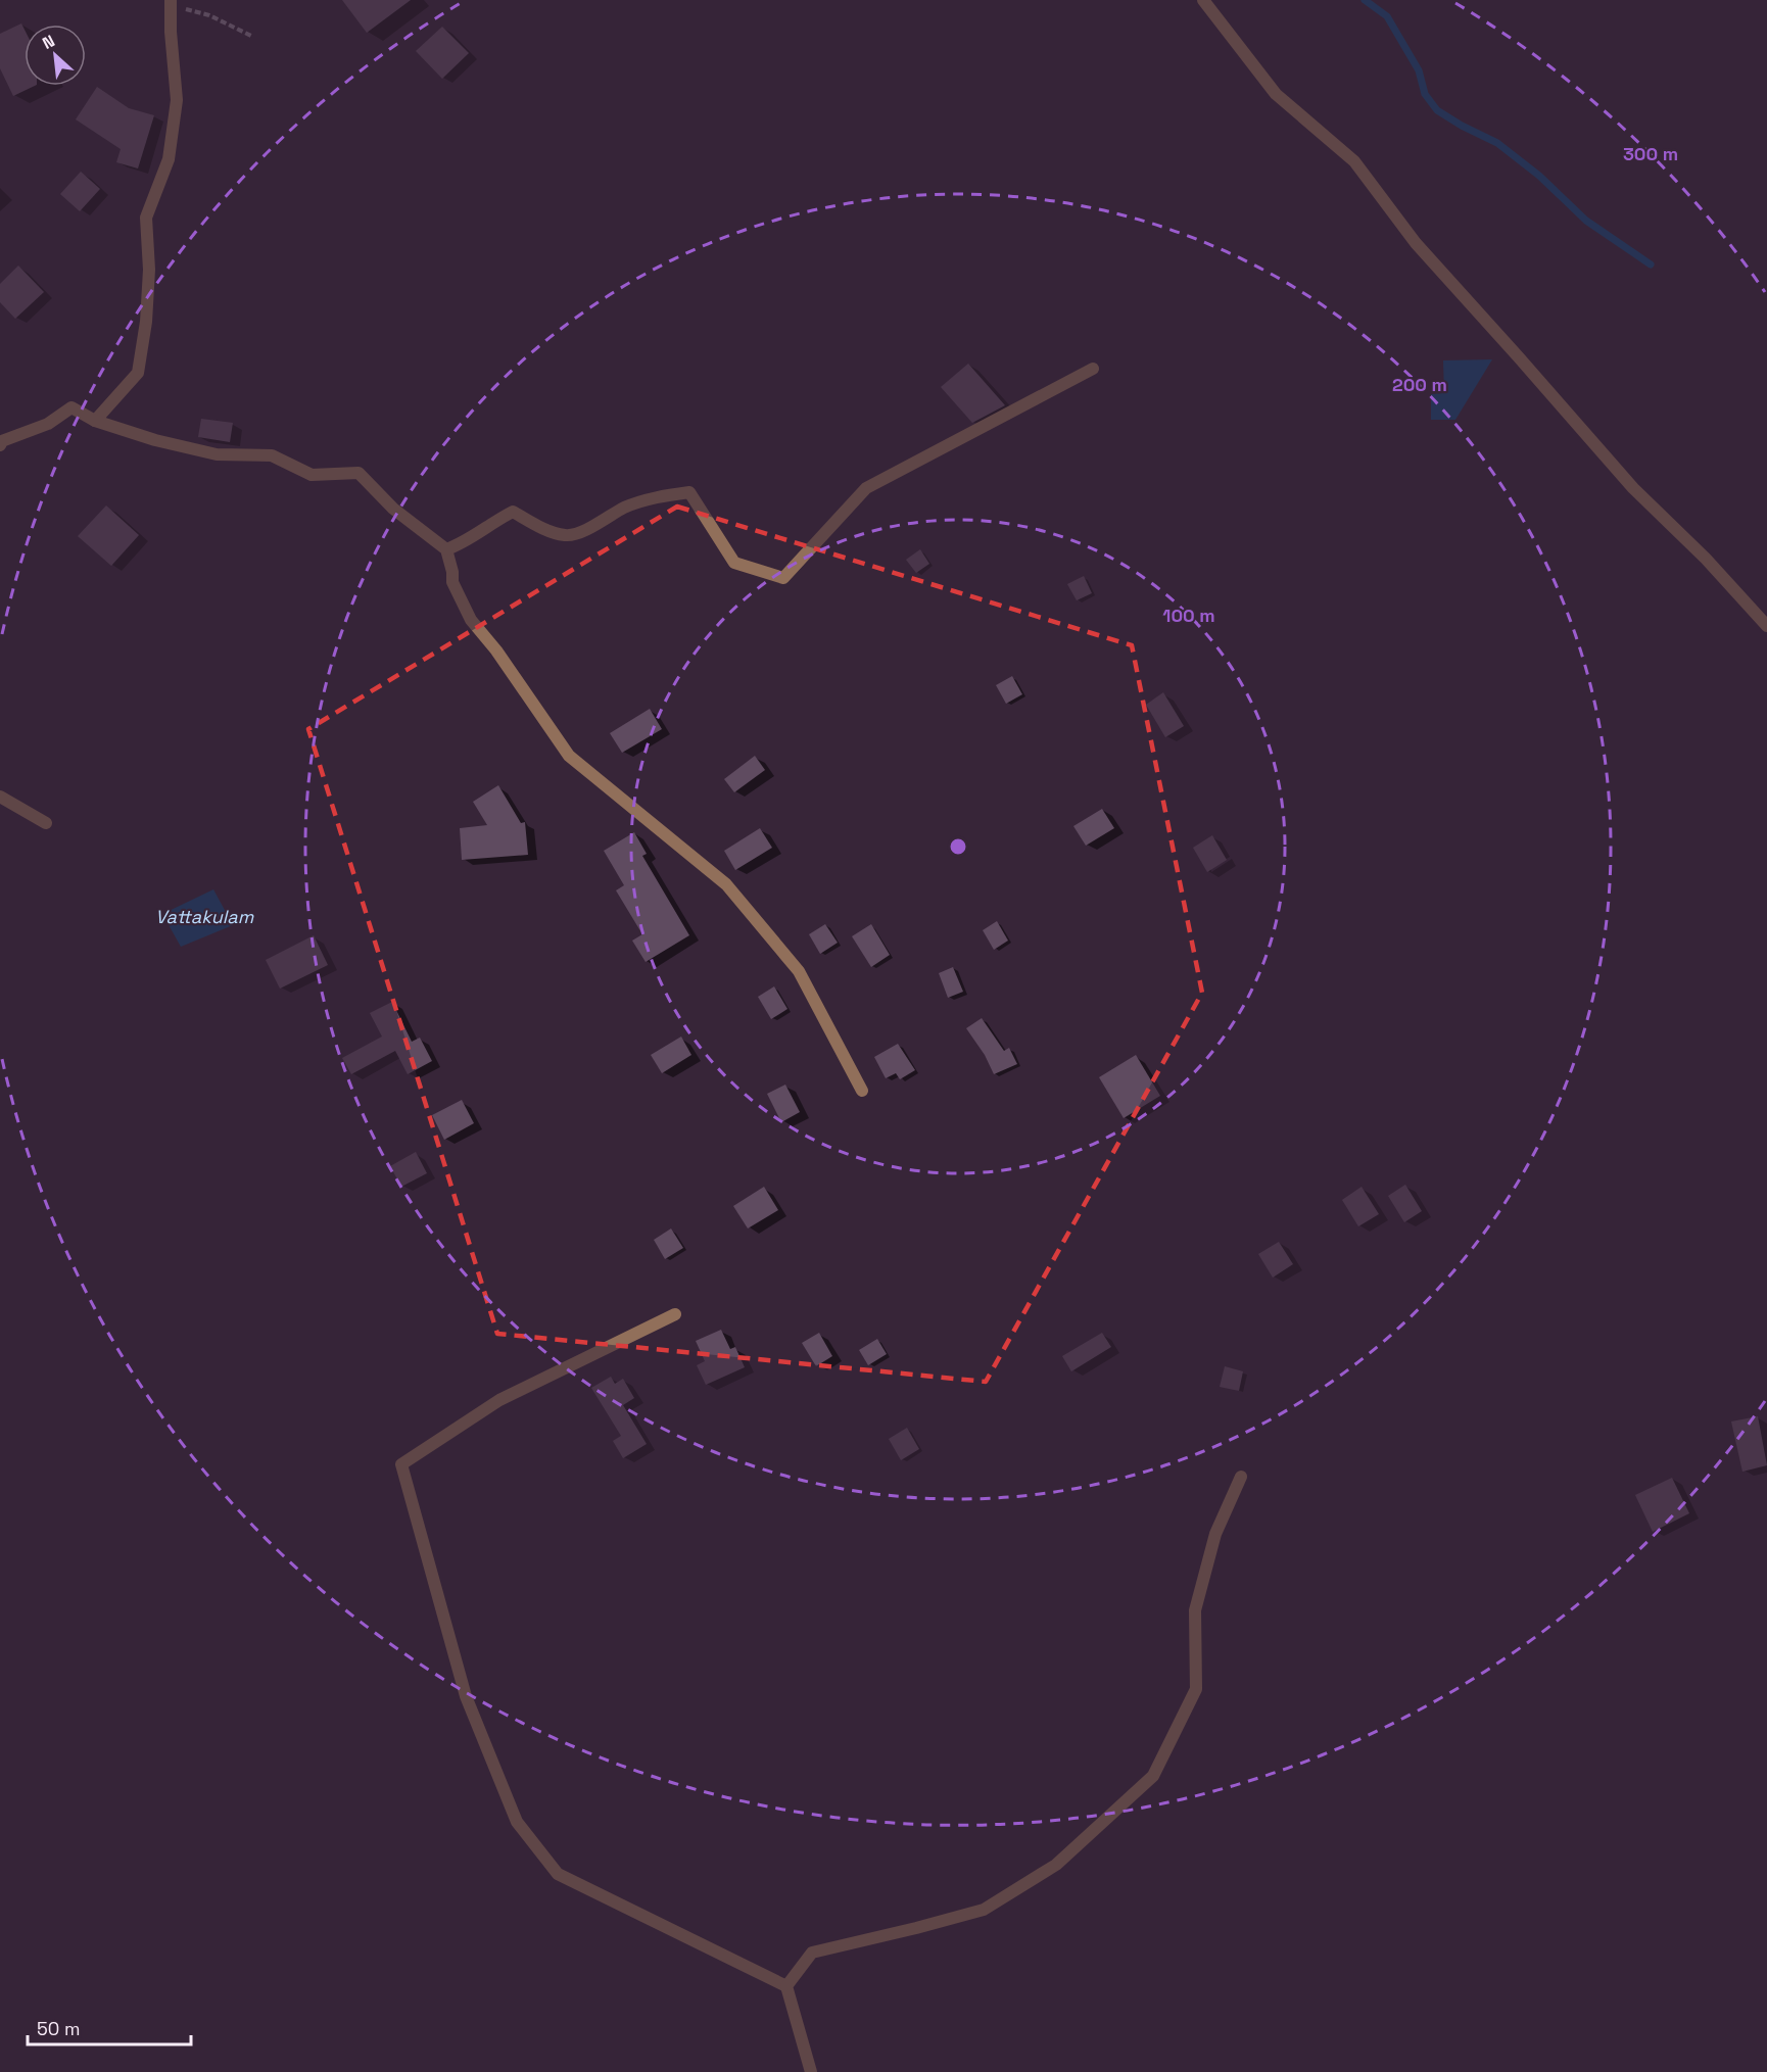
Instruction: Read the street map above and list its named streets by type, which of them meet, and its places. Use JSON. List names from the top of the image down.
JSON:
{
  "water": ["Vattakulam"],
  "scale_bar": "50 m",
  "north": "top left",
  "rings": ["300 m", "200 m", "100 m"]
}
